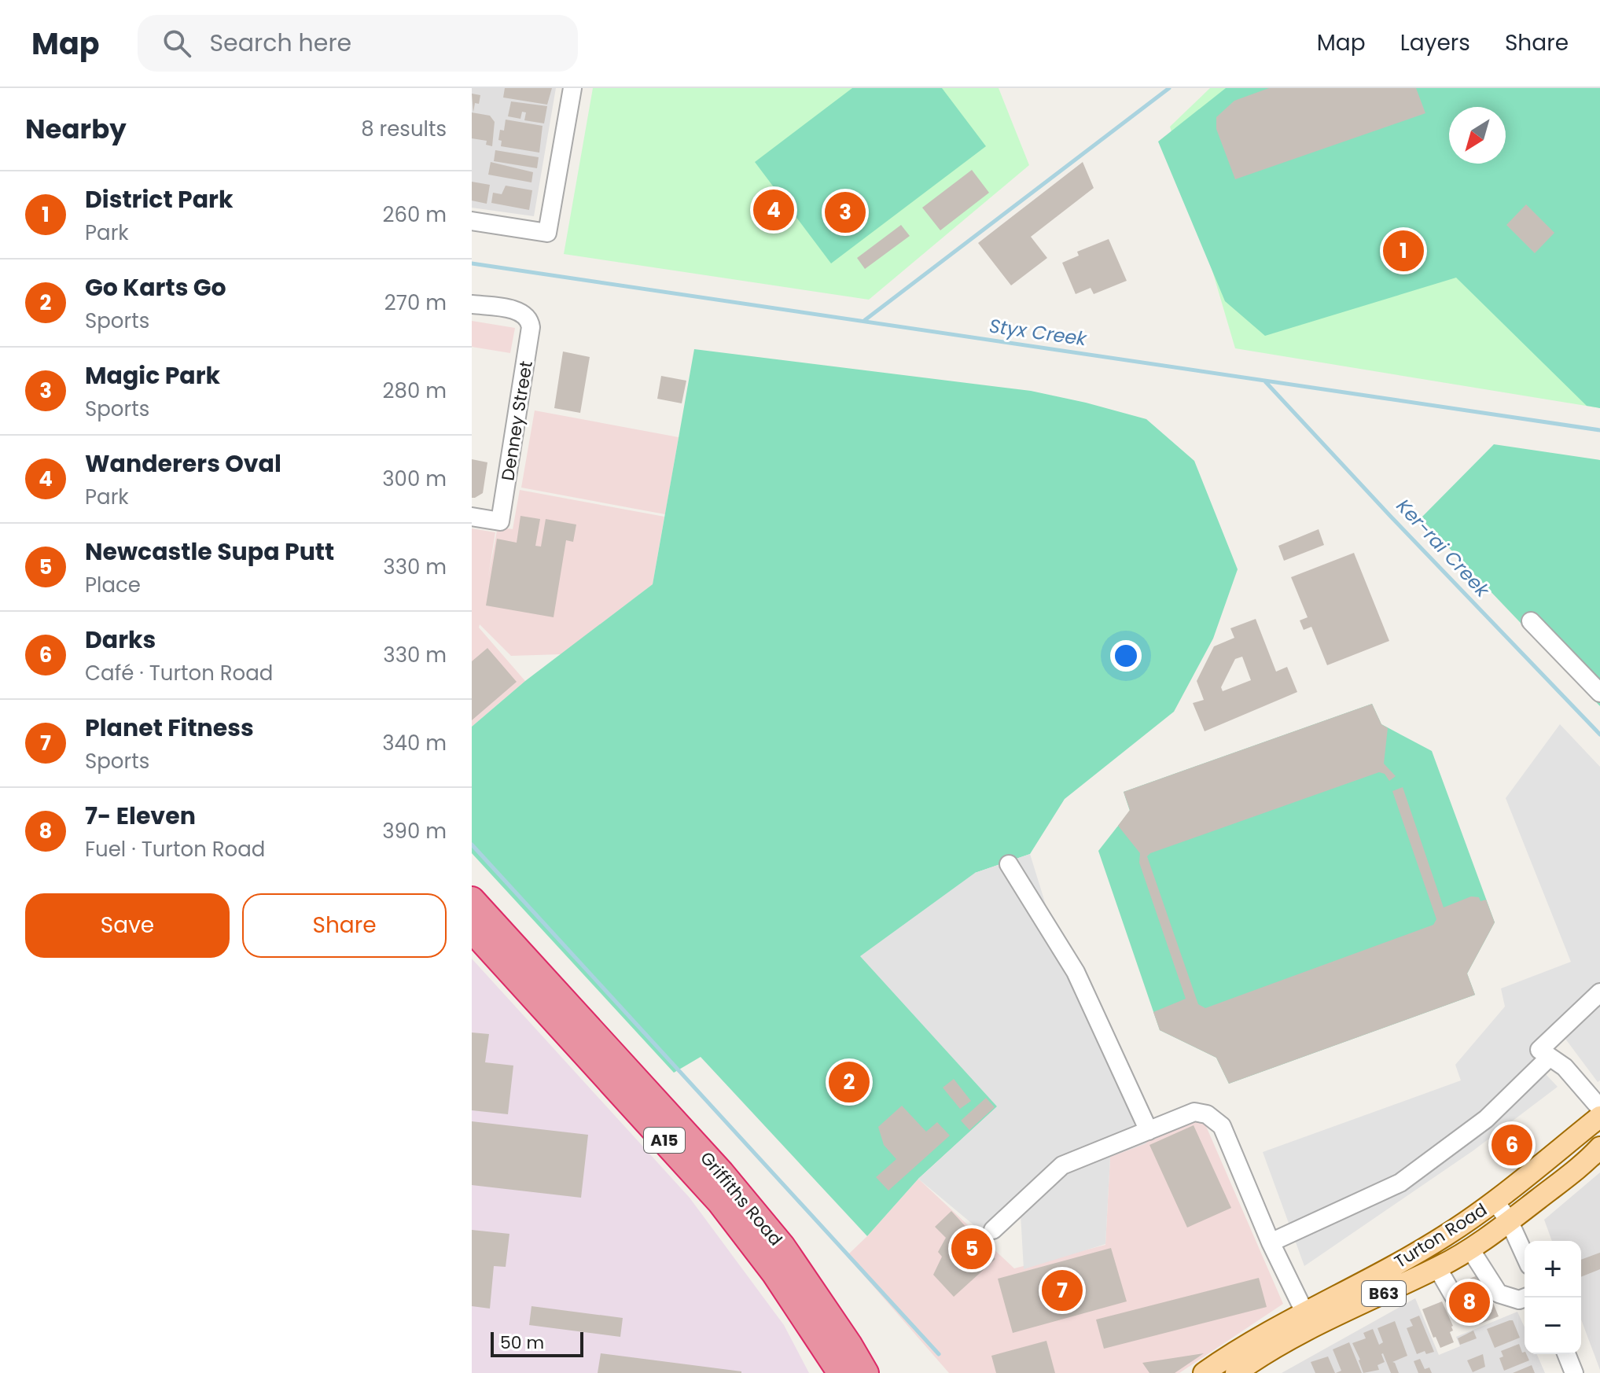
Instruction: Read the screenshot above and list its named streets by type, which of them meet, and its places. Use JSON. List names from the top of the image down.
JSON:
{
  "streets": {
    "highway": ["A15", "Griffiths Road"],
    "main road": ["Turton Road", "B63"],
    "street": ["Denney Street"]
  },
  "water": ["Styx Creek", "Ker-rai Creek"],
  "scale_bar": "50 m",
  "north": "bottom left",
  "page": {
    "header": "Map",
    "search": "Search here",
    "nav": ["Map", "Layers", "Share"],
    "heading": ["Nearby", "8 results"],
    "list": [
      {
        "mark": "1",
        "name": "District Park",
        "note": "Park",
        "value": "260 m"
      },
      {
        "mark": "2",
        "name": "Go Karts Go",
        "note": "Sports",
        "value": "270 m"
      },
      {
        "mark": "3",
        "name": "Magic Park",
        "note": "Sports",
        "value": "280 m"
      },
      {
        "mark": "4",
        "name": "Wanderers Oval",
        "note": "Park",
        "value": "300 m"
      },
      {
        "mark": "5",
        "name": "Newcastle Supa Putt",
        "note": "Place",
        "value": "330 m"
      },
      {
        "mark": "6",
        "name": "Darks",
        "note": "Café · Turton Road",
        "value": "330 m"
      },
      {
        "mark": "7",
        "name": "Planet Fitness",
        "note": "Sports",
        "value": "340 m"
      },
      {
        "mark": "8",
        "name": "7- Eleven",
        "note": "Fuel · Turton Road",
        "value": "390 m"
      }
    ],
    "pins": [
      "4",
      "3",
      "1",
      "2",
      "6",
      "5",
      "7",
      "8"
    ],
    "buttons": ["Save", "Share"],
    "map_buttons": ["+", "−"],
    "scale": "50 m"
  }
}
